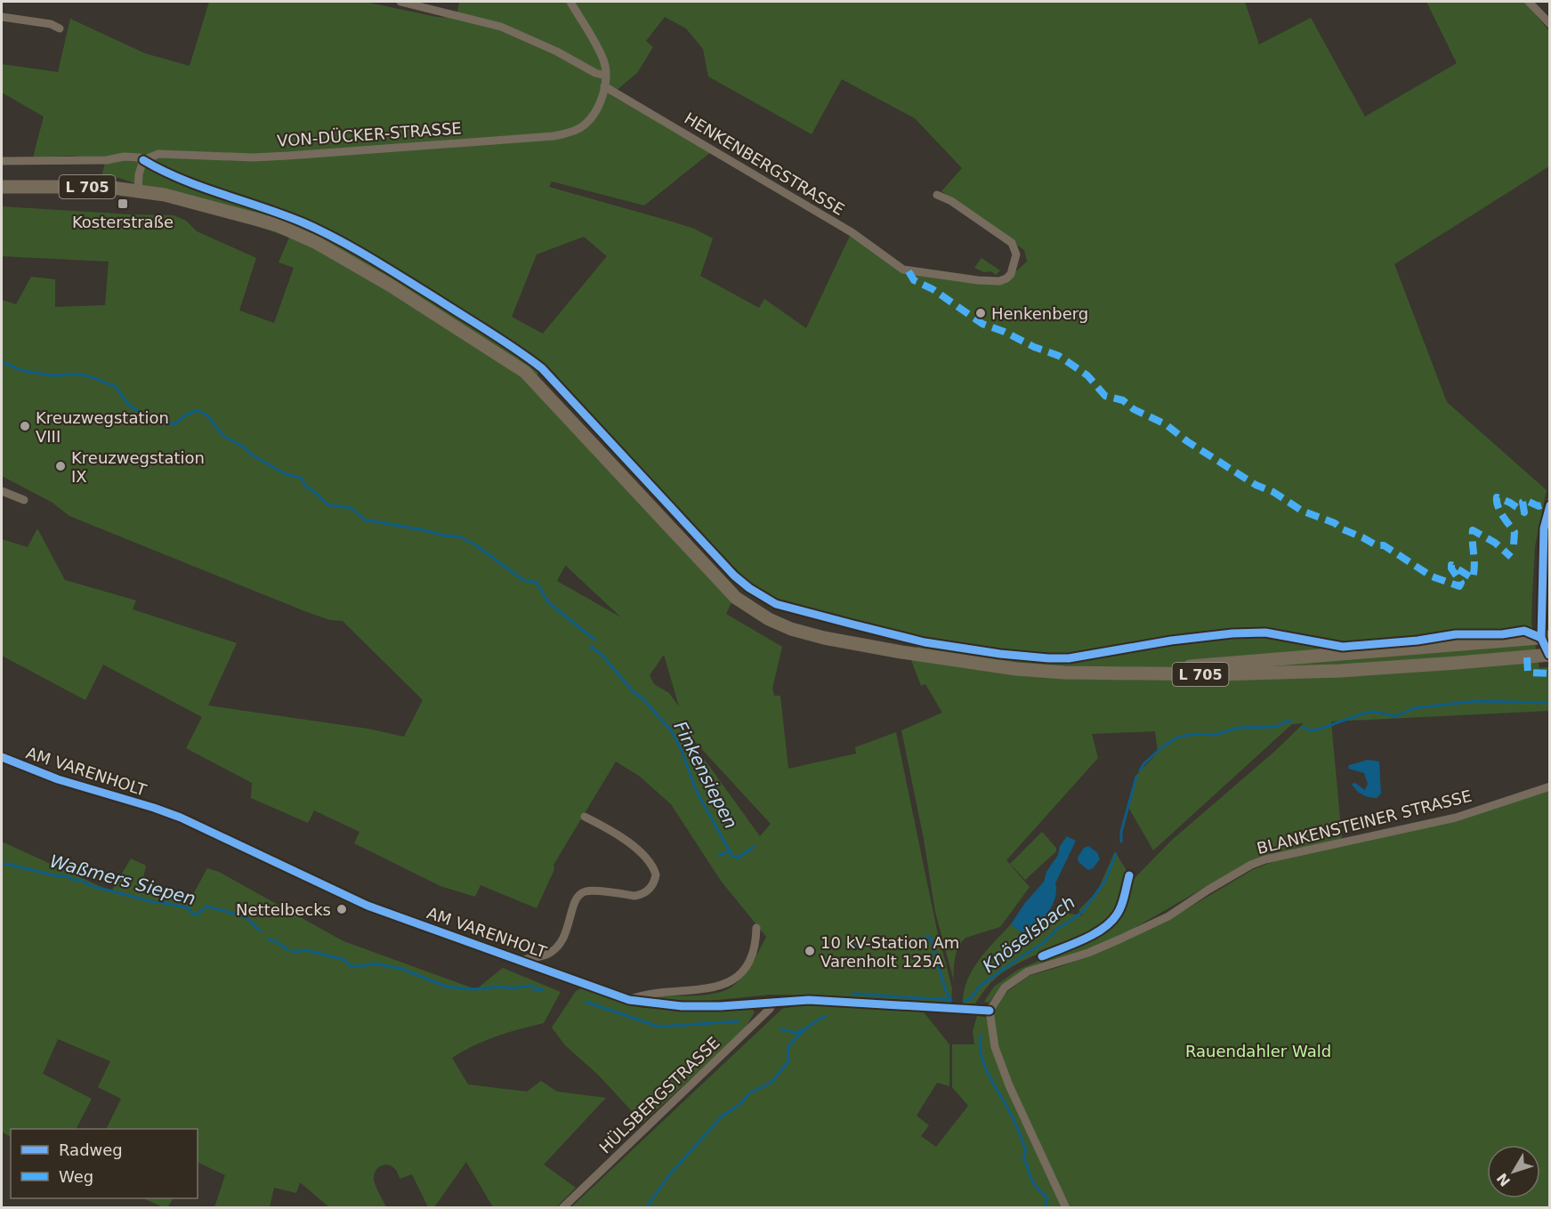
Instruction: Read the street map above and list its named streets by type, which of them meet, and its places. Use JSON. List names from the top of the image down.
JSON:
{
  "streets": {
    "main road": ["L 705"],
    "street": [
      "VON-DÜCKER-STRASSE",
      "HENKENBERGSTRASSE",
      "AM VARENHOLT",
      "BLANKENSTEINER STRASSE",
      "HÜLSBERGSTRASSE"
    ]
  },
  "crossings": [
    ["VON-DÜCKER-STRASSE", "HENKENBERGSTRASSE"],
    ["AM VARENHOLT", "BLANKENSTEINER STRASSE"],
    ["AM VARENHOLT", "HÜLSBERGSTRASSE"]
  ],
  "water": ["Finkensiepen", "Waßmers Siepen", "Knöselsbach"],
  "parks": ["Rauendahler Wald"],
  "places": {
    "transit": ["Kosterstraße"],
    "other": [
      "Henkenberg",
      "Kreuzwegstation VIII",
      "Kreuzwegstation IX",
      "Nettelbecks",
      "10 kV-Station Am Varenholt 125A"
    ]
  },
  "legend": ["Radweg", "Weg"],
  "north": "bottom left"
}
